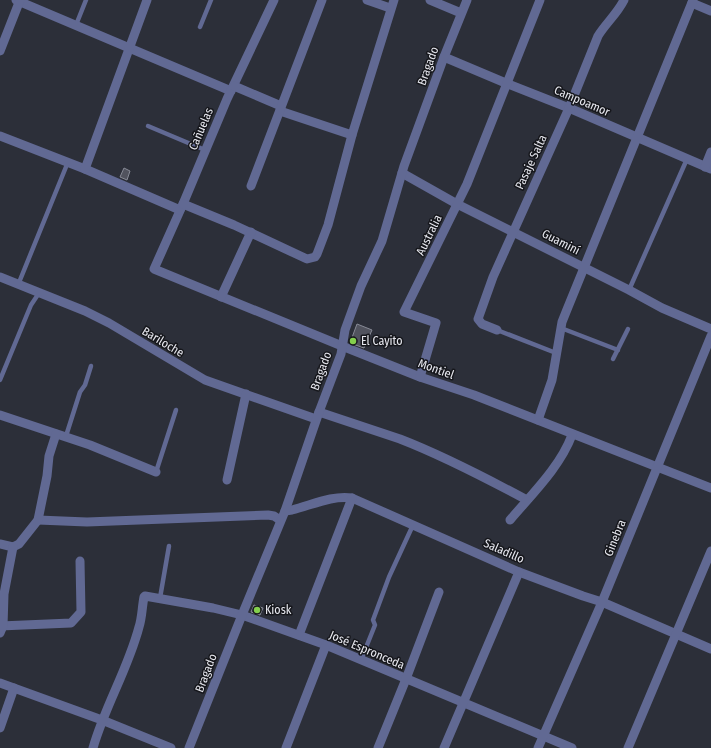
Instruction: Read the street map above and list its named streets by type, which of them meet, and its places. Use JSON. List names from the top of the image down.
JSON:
{
  "streets": {
    "street": [
      "Bragado",
      "Campoamor",
      "Cañuelas",
      "Pasaje Salta",
      "Australia",
      "Guaminí",
      "Bariloche",
      "Montiel",
      "Ginebra",
      "Saladillo",
      "José Espronceda"
    ]
  },
  "crossings": [
    ["Bragado", "Campoamor"],
    ["Bragado", "Guaminí"],
    ["Bragado", "Bariloche"],
    ["Bragado", "Montiel"],
    ["Bragado", "Saladillo"],
    ["Bragado", "José Espronceda"],
    ["Campoamor", "Pasaje Salta"],
    ["Campoamor", "Australia"],
    ["Cañuelas", "Montiel"],
    ["Pasaje Salta", "Guaminí"],
    ["Australia", "Guaminí"],
    ["Australia", "Montiel"],
    ["Montiel", "Ginebra"],
    ["Ginebra", "Saladillo"],
    ["Ginebra", "José Espronceda"]
  ],
  "places": ["El Cayito", "Kiosk"]
}
